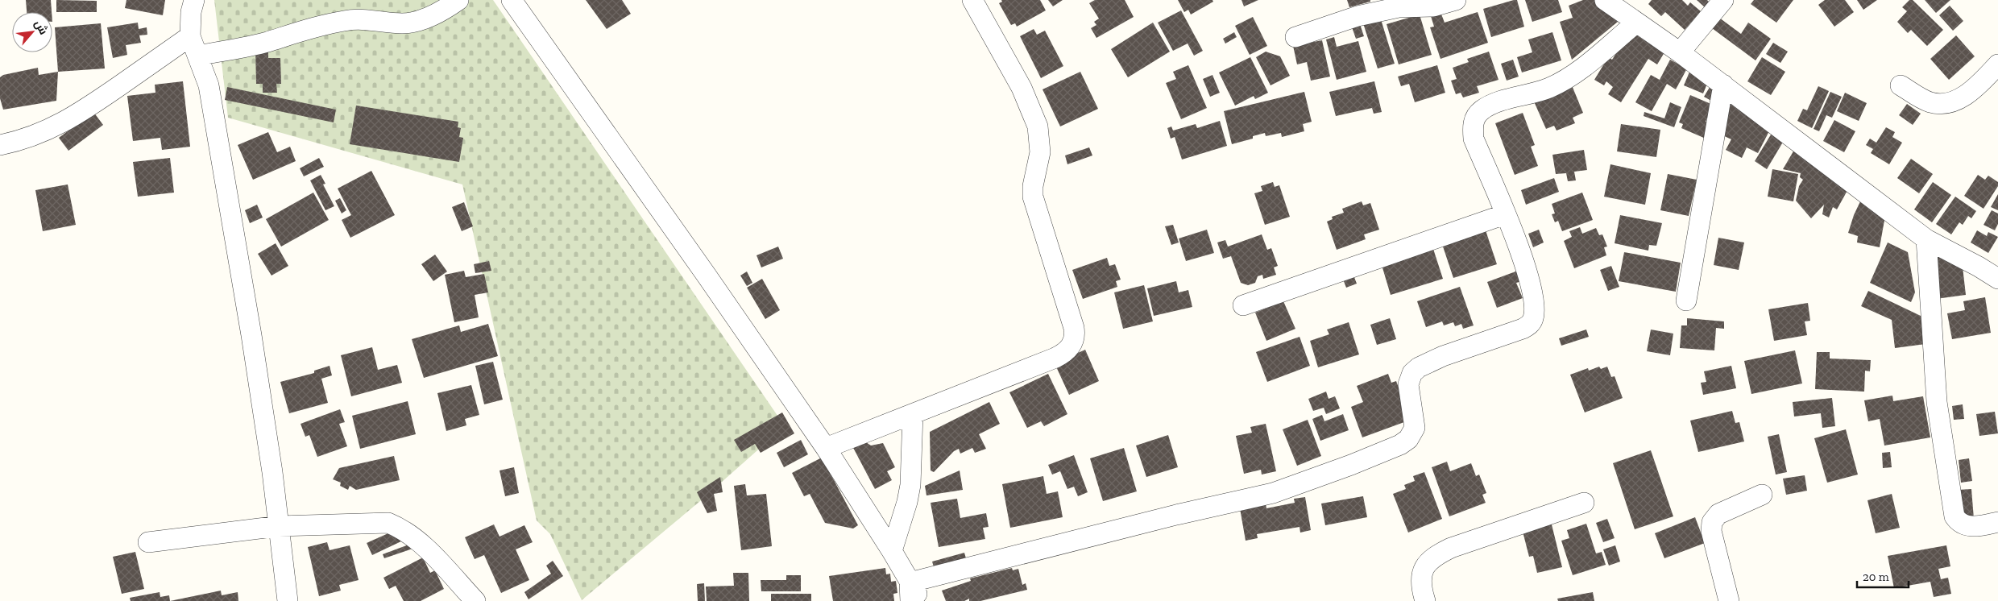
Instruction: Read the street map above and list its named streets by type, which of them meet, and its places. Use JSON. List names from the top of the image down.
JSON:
{
  "scale_bar": "20 m",
  "north": "top right"
}
